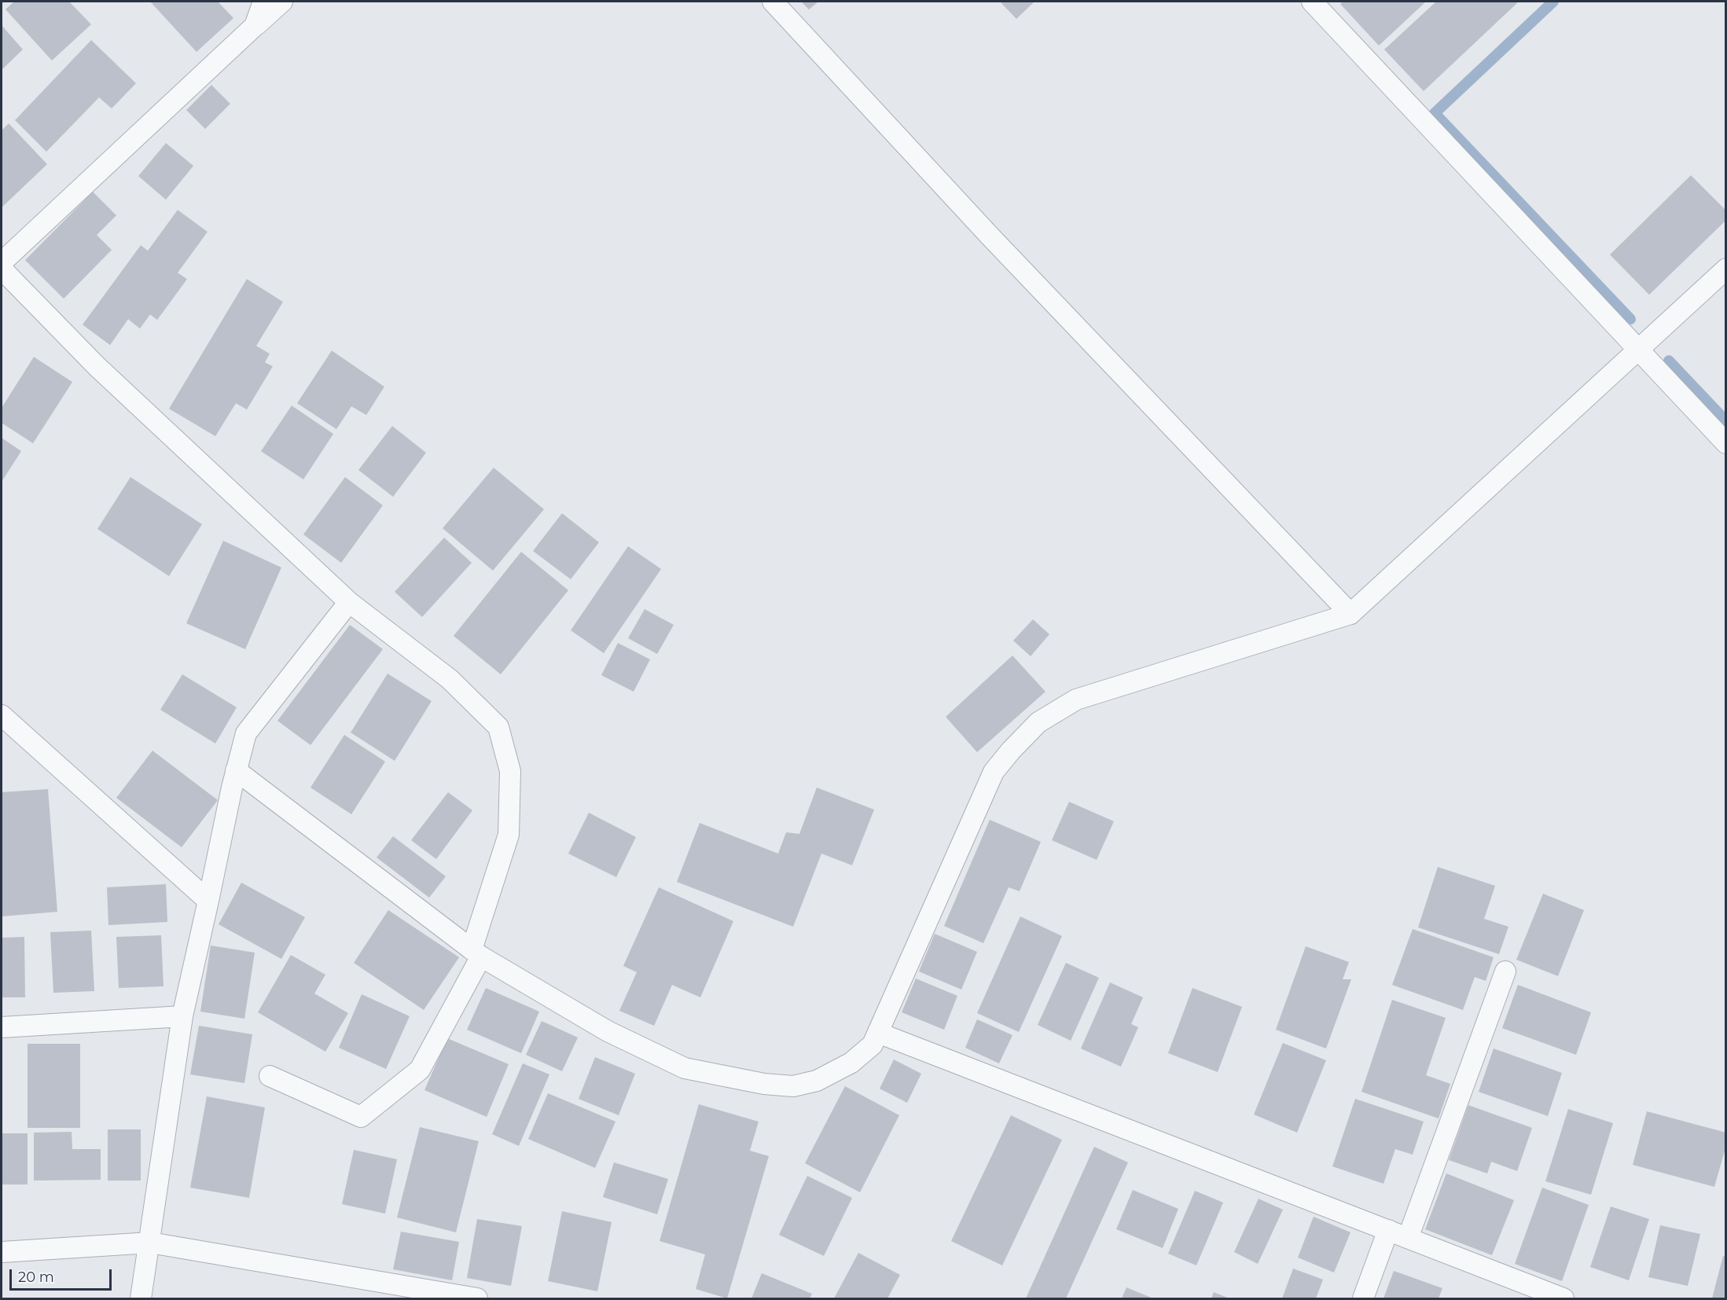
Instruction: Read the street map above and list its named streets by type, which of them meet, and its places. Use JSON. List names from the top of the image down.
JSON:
{
  "scale_bar": "20 m"
}
